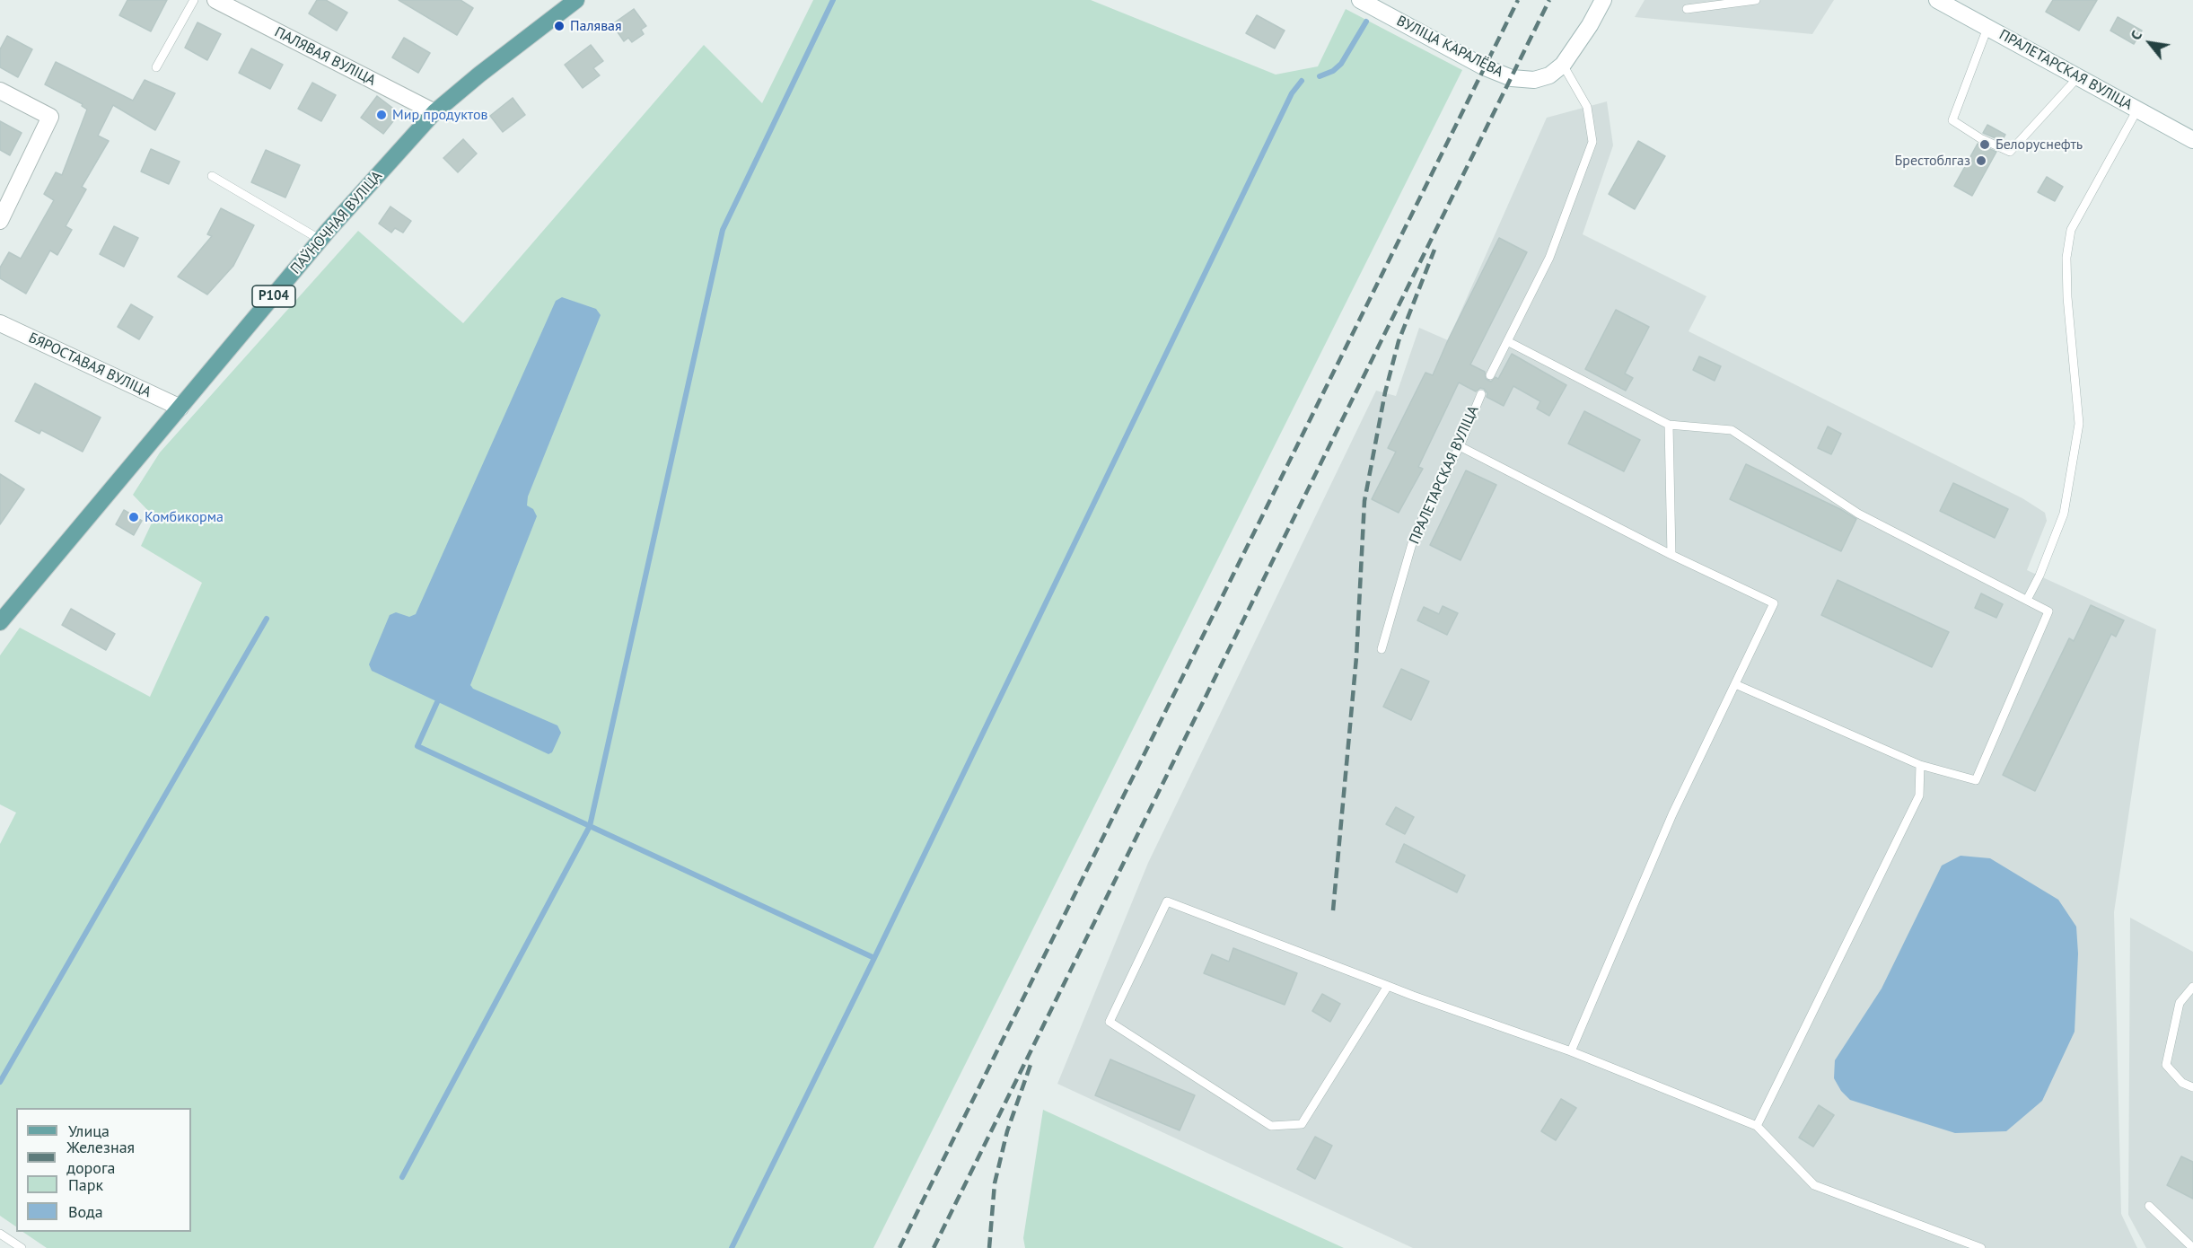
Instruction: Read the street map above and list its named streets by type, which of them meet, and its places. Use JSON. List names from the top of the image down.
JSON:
{
  "streets": {
    "main road": ["ПАЎНОЧНАЯ ВУЛІЦА", "Р104"],
    "street": [
      "ВУЛІЦА КАРАЛЁВА",
      "ПАЛЯВАЯ ВУЛІЦА",
      "ПРАЛЕТАРСКАЯ ВУЛІЦА",
      "БЯРОСТАВАЯ ВУЛІЦА"
    ]
  },
  "crossings": [
    ["ПАЛЯВАЯ ВУЛІЦА", "ПАЎНОЧНАЯ ВУЛІЦА"],
    ["ПАЎНОЧНАЯ ВУЛІЦА", "БЯРОСТАВАЯ ВУЛІЦА"]
  ],
  "places": [
    "Палявая",
    "Мир продуктов",
    "Белоруснефть",
    "Брестоблгаз",
    "Комбикорма"
  ],
  "legend": [
    "Улица",
    "Железная дорога",
    "Парк",
    "Вода"
  ],
  "north": "top left"
}
